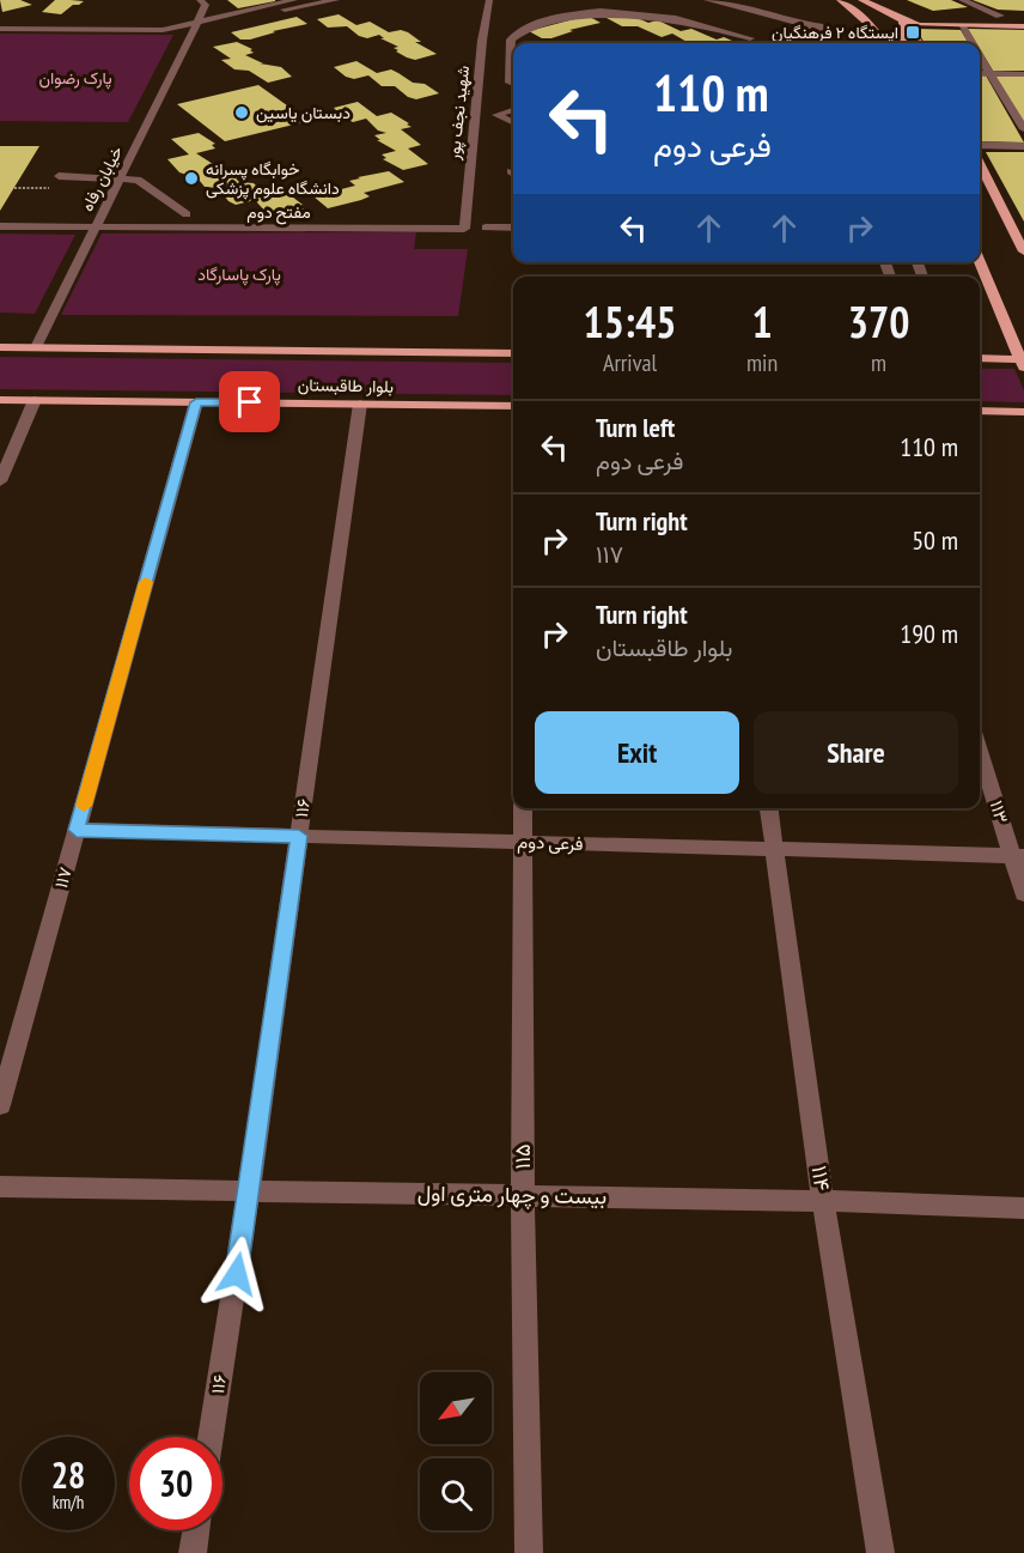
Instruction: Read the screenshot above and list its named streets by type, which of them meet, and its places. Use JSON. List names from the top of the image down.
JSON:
{
  "streets": {
    "main road": ["بلوار طاقبستان"],
    "street": [
      "شهید نجف پور",
      "خیابان رفاه",
      "مفتح دوم",
      "۱۱۶",
      "۱۱۳",
      "فرعی دوم",
      "۱۱۷",
      "۱۱۵",
      "۱۱۴",
      "بیست و چهار متری اول"
    ]
  },
  "crossings": [
    ["شهید نجف پور", "مفتح دوم"],
    ["خیابان رفاه", "مفتح دوم"],
    ["خیابان رفاه", "بلوار طاقبستان"],
    ["بلوار طاقبستان", "۱۱۶"],
    ["بلوار طاقبستان", "۱۱۷"],
    ["۱۱۶", "فرعی دوم"],
    ["۱۱۶", "بیست و چهار متری اول"],
    ["۱۱۳", "فرعی دوم"],
    ["فرعی دوم", "۱۱۷"],
    ["فرعی دوم", "۱۱۵"],
    ["فرعی دوم", "۱۱۴"],
    ["۱۱۵", "بیست و چهار متری اول"],
    ["۱۱۴", "بیست و چهار متری اول"]
  ],
  "parks": ["پارک رضوان", "پارک پاسارگاد"],
  "places": {
    "transit": ["ایستگاه ۲ فرهنگیان"],
    "other": ["دبستان یاسین", "خوابگاه پسرانه دانشگاه علوم پزشکی"]
  },
  "north": "bottom left",
  "page": {
    "turn": ["110 m", "فرعی دوم"],
    "eta": [
      "15:45",
      "Arrival",
      "1",
      "min",
      "370",
      "m"
    ],
    "list": [
      {
        "name": "Turn left",
        "note": "فرعی دوم",
        "value": "110 m"
      },
      {
        "name": "Turn right",
        "note": "۱۱۷",
        "value": "50 m"
      },
      {
        "name": "Turn right",
        "note": "بلوار طاقبستان",
        "value": "190 m"
      }
    ],
    "buttons": ["Exit", "Share"],
    "speed": "28 km/h",
    "limit": "30"
  }
}
